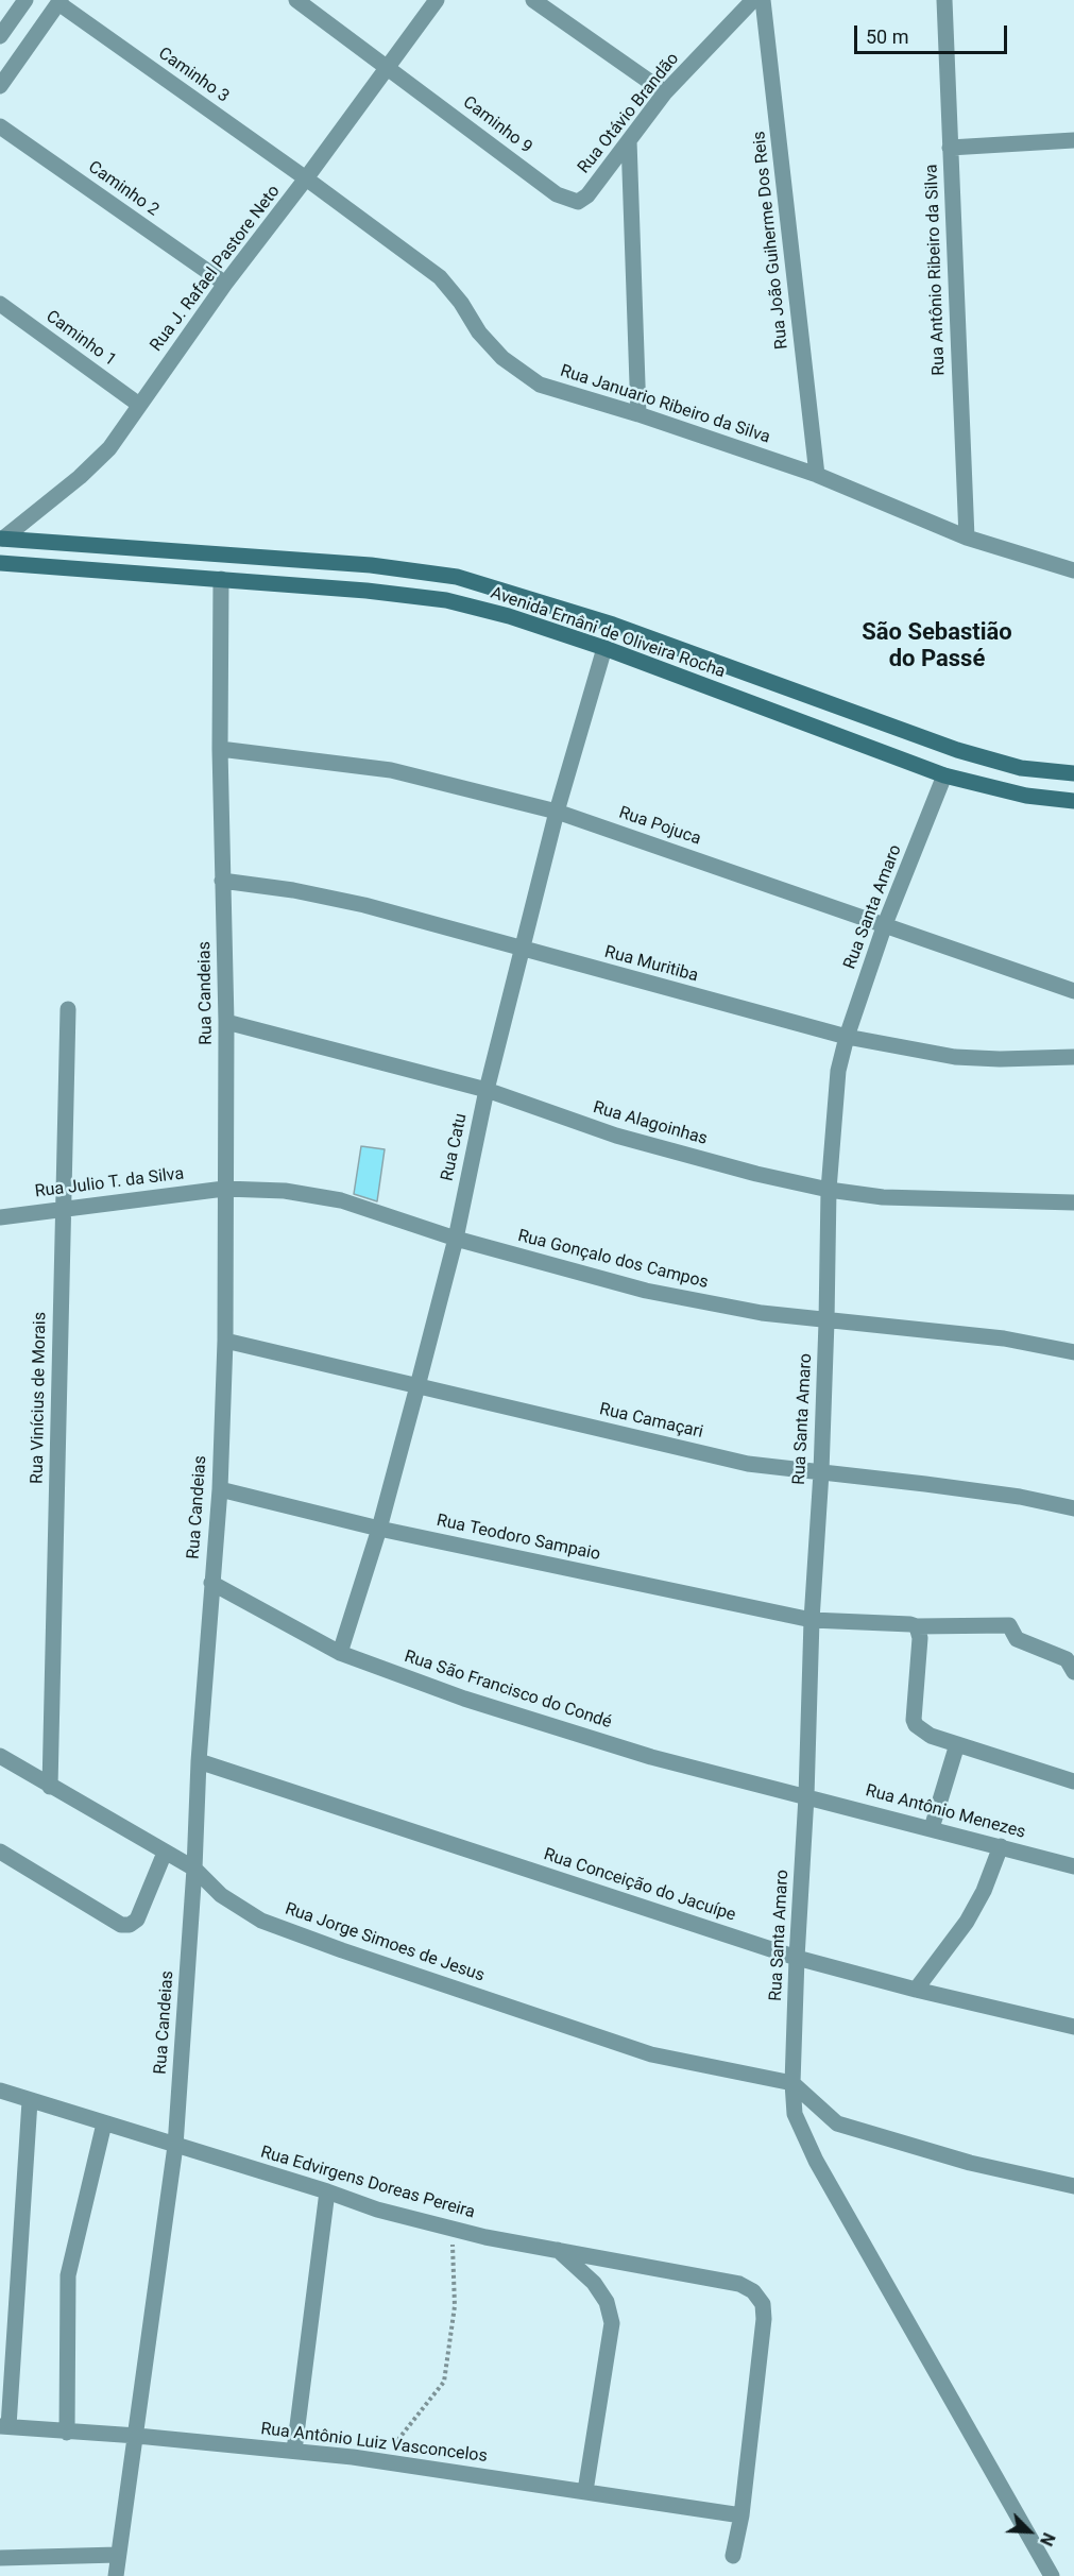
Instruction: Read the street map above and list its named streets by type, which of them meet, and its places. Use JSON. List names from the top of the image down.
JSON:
{
  "streets": {
    "main road": ["Avenida Ernâni de Oliveira Rocha"],
    "street": [
      "Caminho 3",
      "Rua Otávio Brandão",
      "Caminho 9",
      "Caminho 2",
      "Rua João Guiherme Dos Reis",
      "Rua J. Rafael Pastore Neto",
      "Rua Antônio Ribeiro da Silva",
      "Caminho 1",
      "Rua Januario Ribeiro da Silva",
      "Rua Pojuca",
      "Rua Santa Amaro",
      "Rua Muritiba",
      "Rua Candeias",
      "Rua Alagoinhas",
      "Rua Catu",
      "Rua Julio T. da Silva",
      "Rua Gonçalo dos Campos",
      "Rua Vinícius de Morais",
      "Rua Camaçari",
      "Rua Teodoro Sampaio",
      "Rua São Francisco do Condé",
      "Rua Antônio Menezes",
      "Rua Conceição do Jacuípe",
      "Rua Jorge Simoes de Jesus",
      "Rua Edvirgens Doreas Pereira",
      "Rua Antônio Luiz Vasconcelos"
    ]
  },
  "crossings": [
    ["Caminho 3", "Rua J. Rafael Pastore Neto"],
    ["Caminho 3", "Rua Januario Ribeiro da Silva"],
    ["Rua Otávio Brandão", "Caminho 9"],
    ["Caminho 9", "Rua J. Rafael Pastore Neto"],
    ["Caminho 2", "Rua J. Rafael Pastore Neto"],
    ["Rua João Guiherme Dos Reis", "Rua Januario Ribeiro da Silva"],
    ["Rua J. Rafael Pastore Neto", "Caminho 1"],
    ["Rua J. Rafael Pastore Neto", "Rua Januario Ribeiro da Silva"],
    ["Rua J. Rafael Pastore Neto", "Avenida Ernâni de Oliveira Rocha"],
    ["Rua Antônio Ribeiro da Silva", "Rua Januario Ribeiro da Silva"],
    ["Avenida Ernâni de Oliveira Rocha", "Rua Santa Amaro"],
    ["Avenida Ernâni de Oliveira Rocha", "Rua Candeias"],
    ["Avenida Ernâni de Oliveira Rocha", "Rua Catu"],
    ["Rua Pojuca", "Rua Santa Amaro"],
    ["Rua Pojuca", "Rua Candeias"],
    ["Rua Pojuca", "Rua Catu"],
    ["Rua Santa Amaro", "Rua Muritiba"],
    ["Rua Santa Amaro", "Rua Alagoinhas"],
    ["Rua Santa Amaro", "Rua Gonçalo dos Campos"],
    ["Rua Santa Amaro", "Rua Camaçari"],
    ["Rua Santa Amaro", "Rua Teodoro Sampaio"],
    ["Rua Santa Amaro", "Rua São Francisco do Condé"],
    ["Rua Santa Amaro", "Rua Antônio Menezes"],
    ["Rua Santa Amaro", "Rua Conceição do Jacuípe"],
    ["Rua Santa Amaro", "Rua Jorge Simoes de Jesus"],
    ["Rua Muritiba", "Rua Candeias"],
    ["Rua Muritiba", "Rua Catu"],
    ["Rua Candeias", "Rua Alagoinhas"],
    ["Rua Candeias", "Rua Julio T. da Silva"],
    ["Rua Candeias", "Rua Gonçalo dos Campos"],
    ["Rua Candeias", "Rua Camaçari"],
    ["Rua Candeias", "Rua Teodoro Sampaio"],
    ["Rua Candeias", "Rua São Francisco do Condé"],
    ["Rua Candeias", "Rua Conceição do Jacuípe"],
    ["Rua Candeias", "Rua Jorge Simoes de Jesus"],
    ["Rua Candeias", "Rua Edvirgens Doreas Pereira"],
    ["Rua Candeias", "Rua Antônio Luiz Vasconcelos"],
    ["Rua Alagoinhas", "Rua Catu"],
    ["Rua Catu", "Rua Gonçalo dos Campos"],
    ["Rua Catu", "Rua Camaçari"],
    ["Rua Catu", "Rua Teodoro Sampaio"],
    ["Rua Catu", "Rua São Francisco do Condé"],
    ["Rua Julio T. da Silva", "Rua Gonçalo dos Campos"],
    ["Rua Julio T. da Silva", "Rua Vinícius de Morais"],
    ["Rua Vinícius de Morais", "Rua Jorge Simoes de Jesus"],
    ["Rua São Francisco do Condé", "Rua Antônio Menezes"],
    ["Rua Edvirgens Doreas Pereira", "Rua Antônio Luiz Vasconcelos"]
  ],
  "districts": ["São Sebastião do Passé"],
  "scale_bar": "50 m",
  "north": "bottom right"
}
